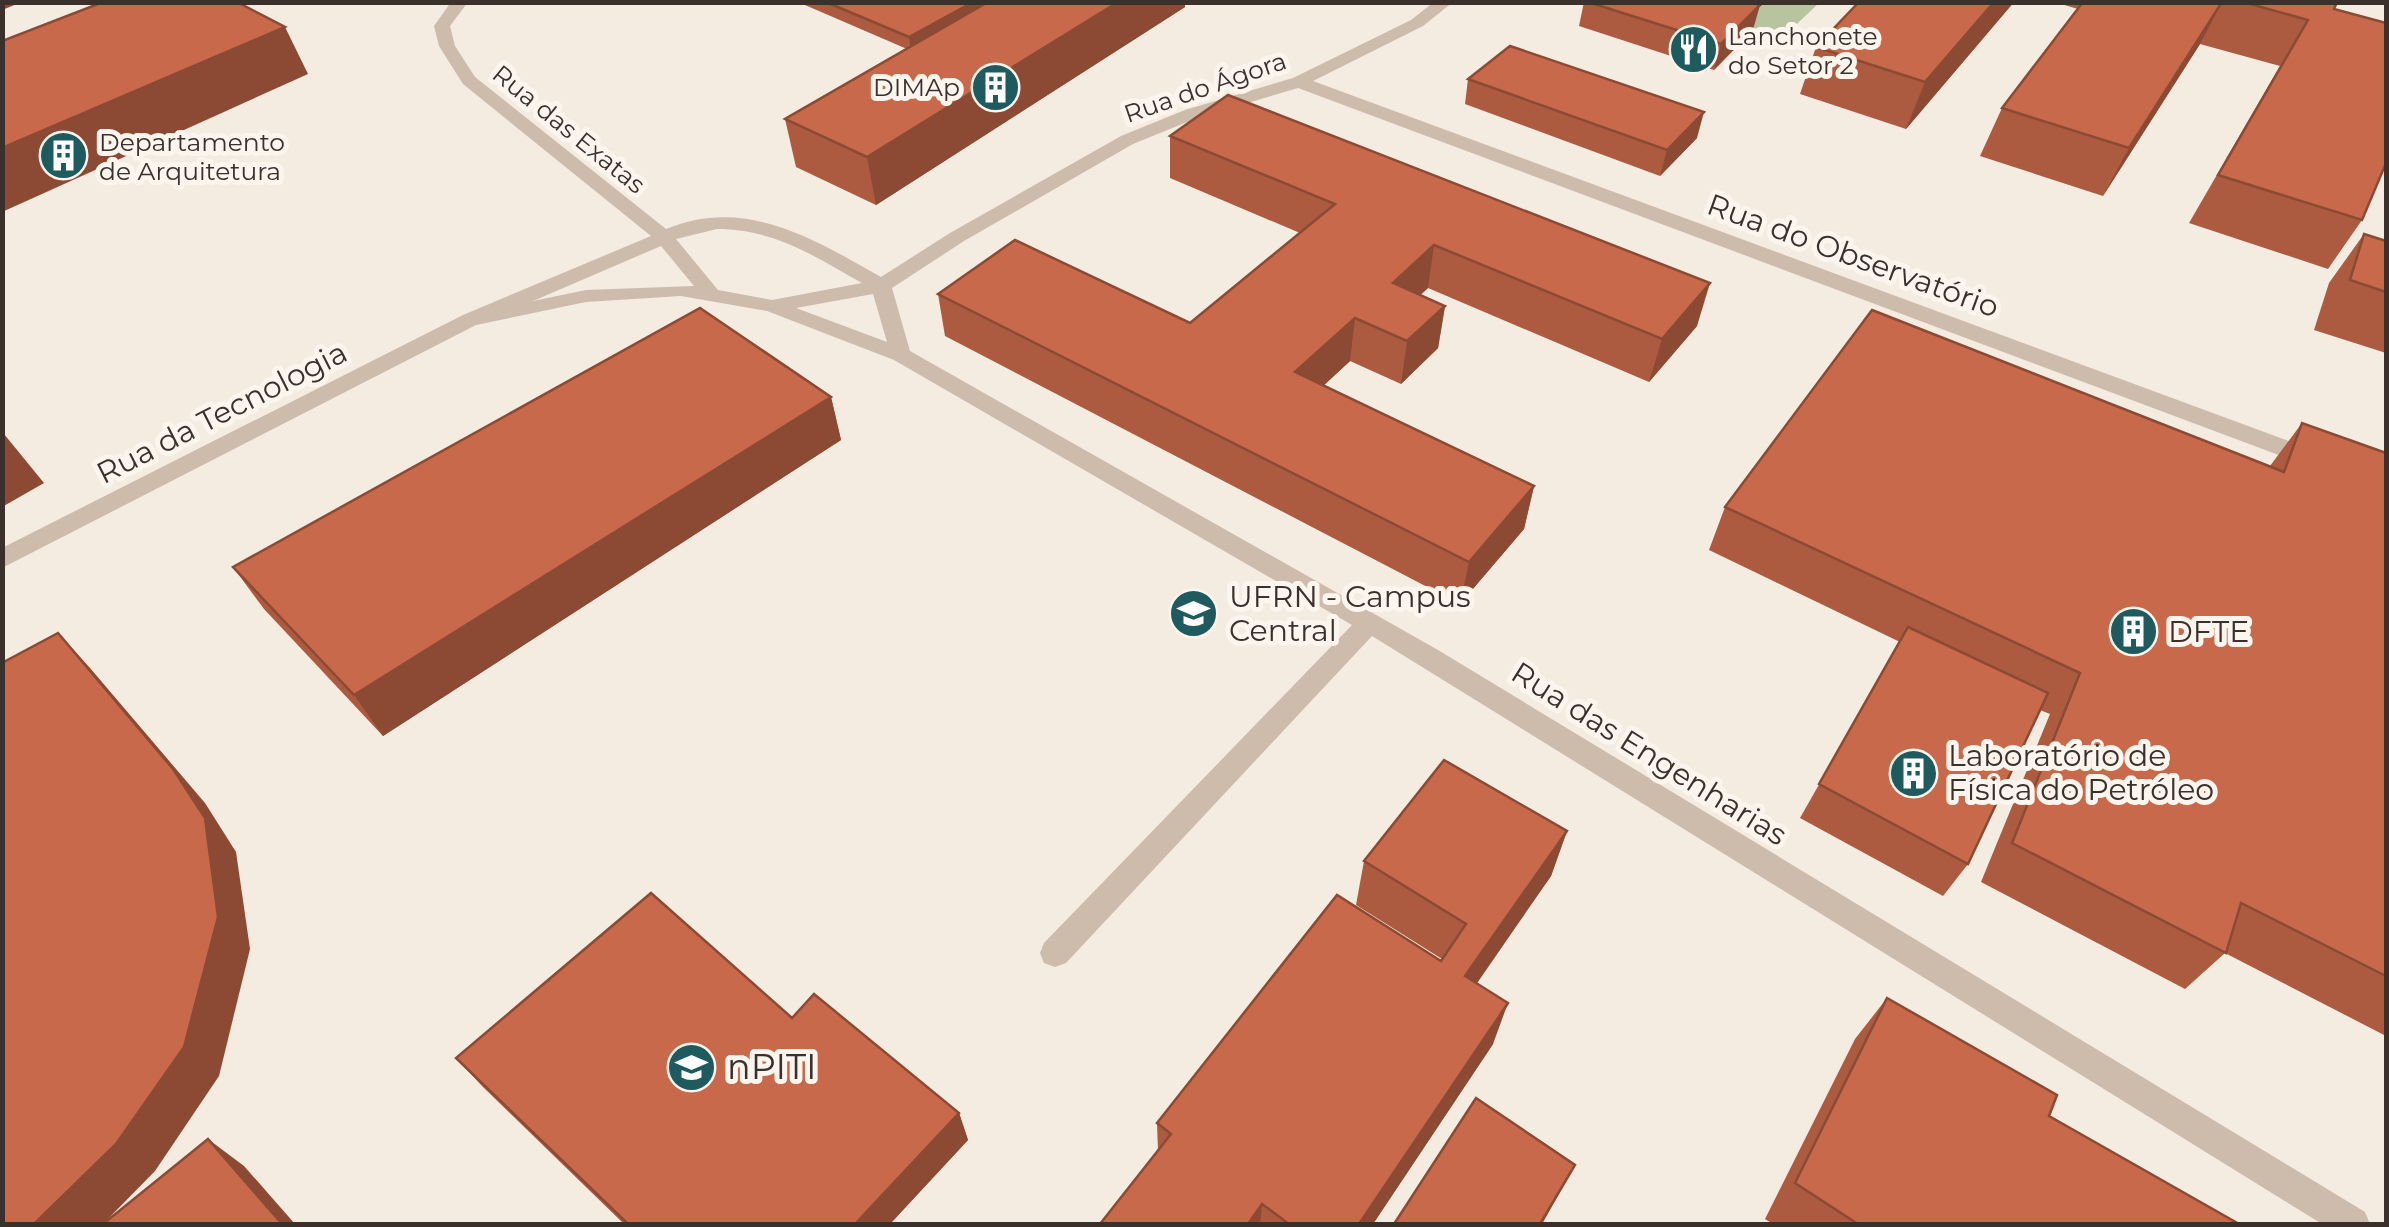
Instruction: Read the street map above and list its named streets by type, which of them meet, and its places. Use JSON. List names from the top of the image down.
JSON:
{
  "streets": {
    "lane": [
      "Rua do Ágora",
      "Rua das Exatas",
      "Rua do Observatório",
      "Rua da Tecnologia",
      "Rua das Engenharias"
    ]
  },
  "crossings": [
    ["Rua do Ágora", "Rua do Observatório"],
    ["Rua do Ágora", "Rua da Tecnologia"],
    ["Rua das Exatas", "Rua da Tecnologia"],
    ["Rua da Tecnologia", "Rua das Engenharias"]
  ],
  "places": {
    "restaurant": ["Lanchonete do Setor 2"],
    "building": [
      "DIMAp",
      "Departamento de Arquitetura",
      "DFTE",
      "Laboratório de Física do Petróleo"
    ],
    "school or university": ["UFRN - Campus Central", "nPITI"]
  }
}
